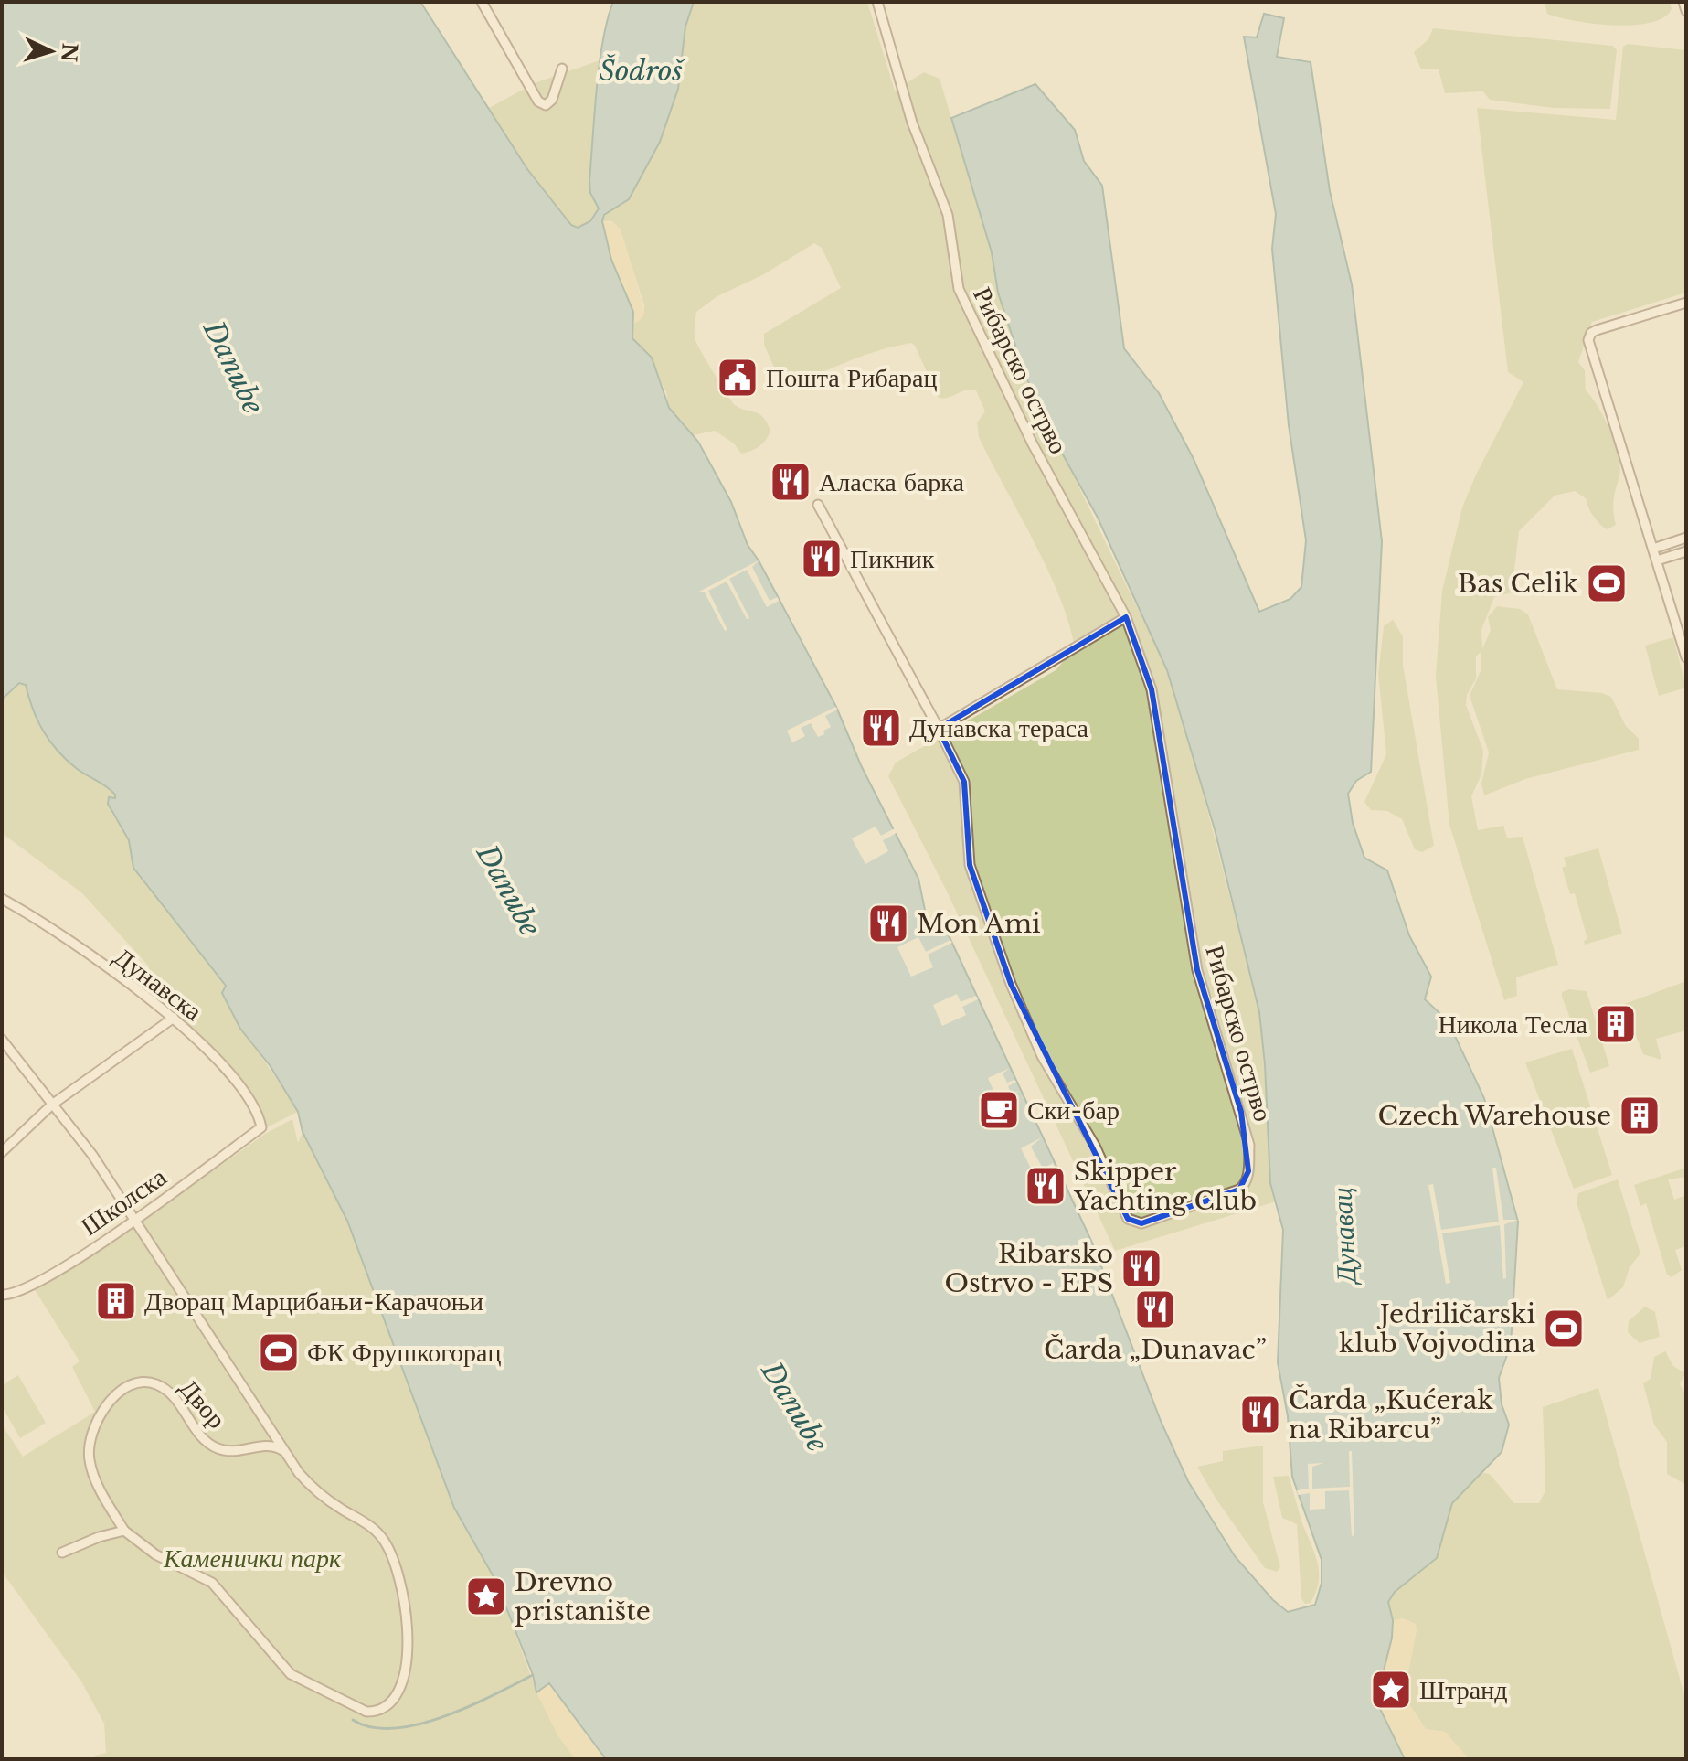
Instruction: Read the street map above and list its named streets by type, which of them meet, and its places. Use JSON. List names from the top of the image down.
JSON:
{
  "streets": {
    "street": [
      "Рибарско острво",
      "Дунавска",
      "Школска",
      "Двор"
    ]
  },
  "crossings": [
    ["Дунавска", "Школска"],
    ["Школска", "Двор"]
  ],
  "water": ["Šodroš", "Danube", "Дунавац"],
  "parks": ["Каменички парк"],
  "places": {
    "public building": ["Пошта Рибарац"],
    "restaurant": [
      "Аласка барка",
      "Пикник",
      "Дунавска тераса",
      "Mon Ami",
      "Skipper Yachting Club",
      "Ribarsko Ostrvo - EPS",
      "Čarda „Dunavac”",
      "Čarda „Kućerak na Ribarcu”"
    ],
    "sports": ["Bas Celik", "Jedriličarski klub Vojvodina", "ФК Фрушкогорац"],
    "building": ["Никола Тесла", "Czech Warehouse", "Дворац Марцибањи-Карачоњи"],
    "cafe": ["Ски-бар"],
    "place": ["Drevno pristanište", "Штранд"]
  },
  "north": "right"
}
